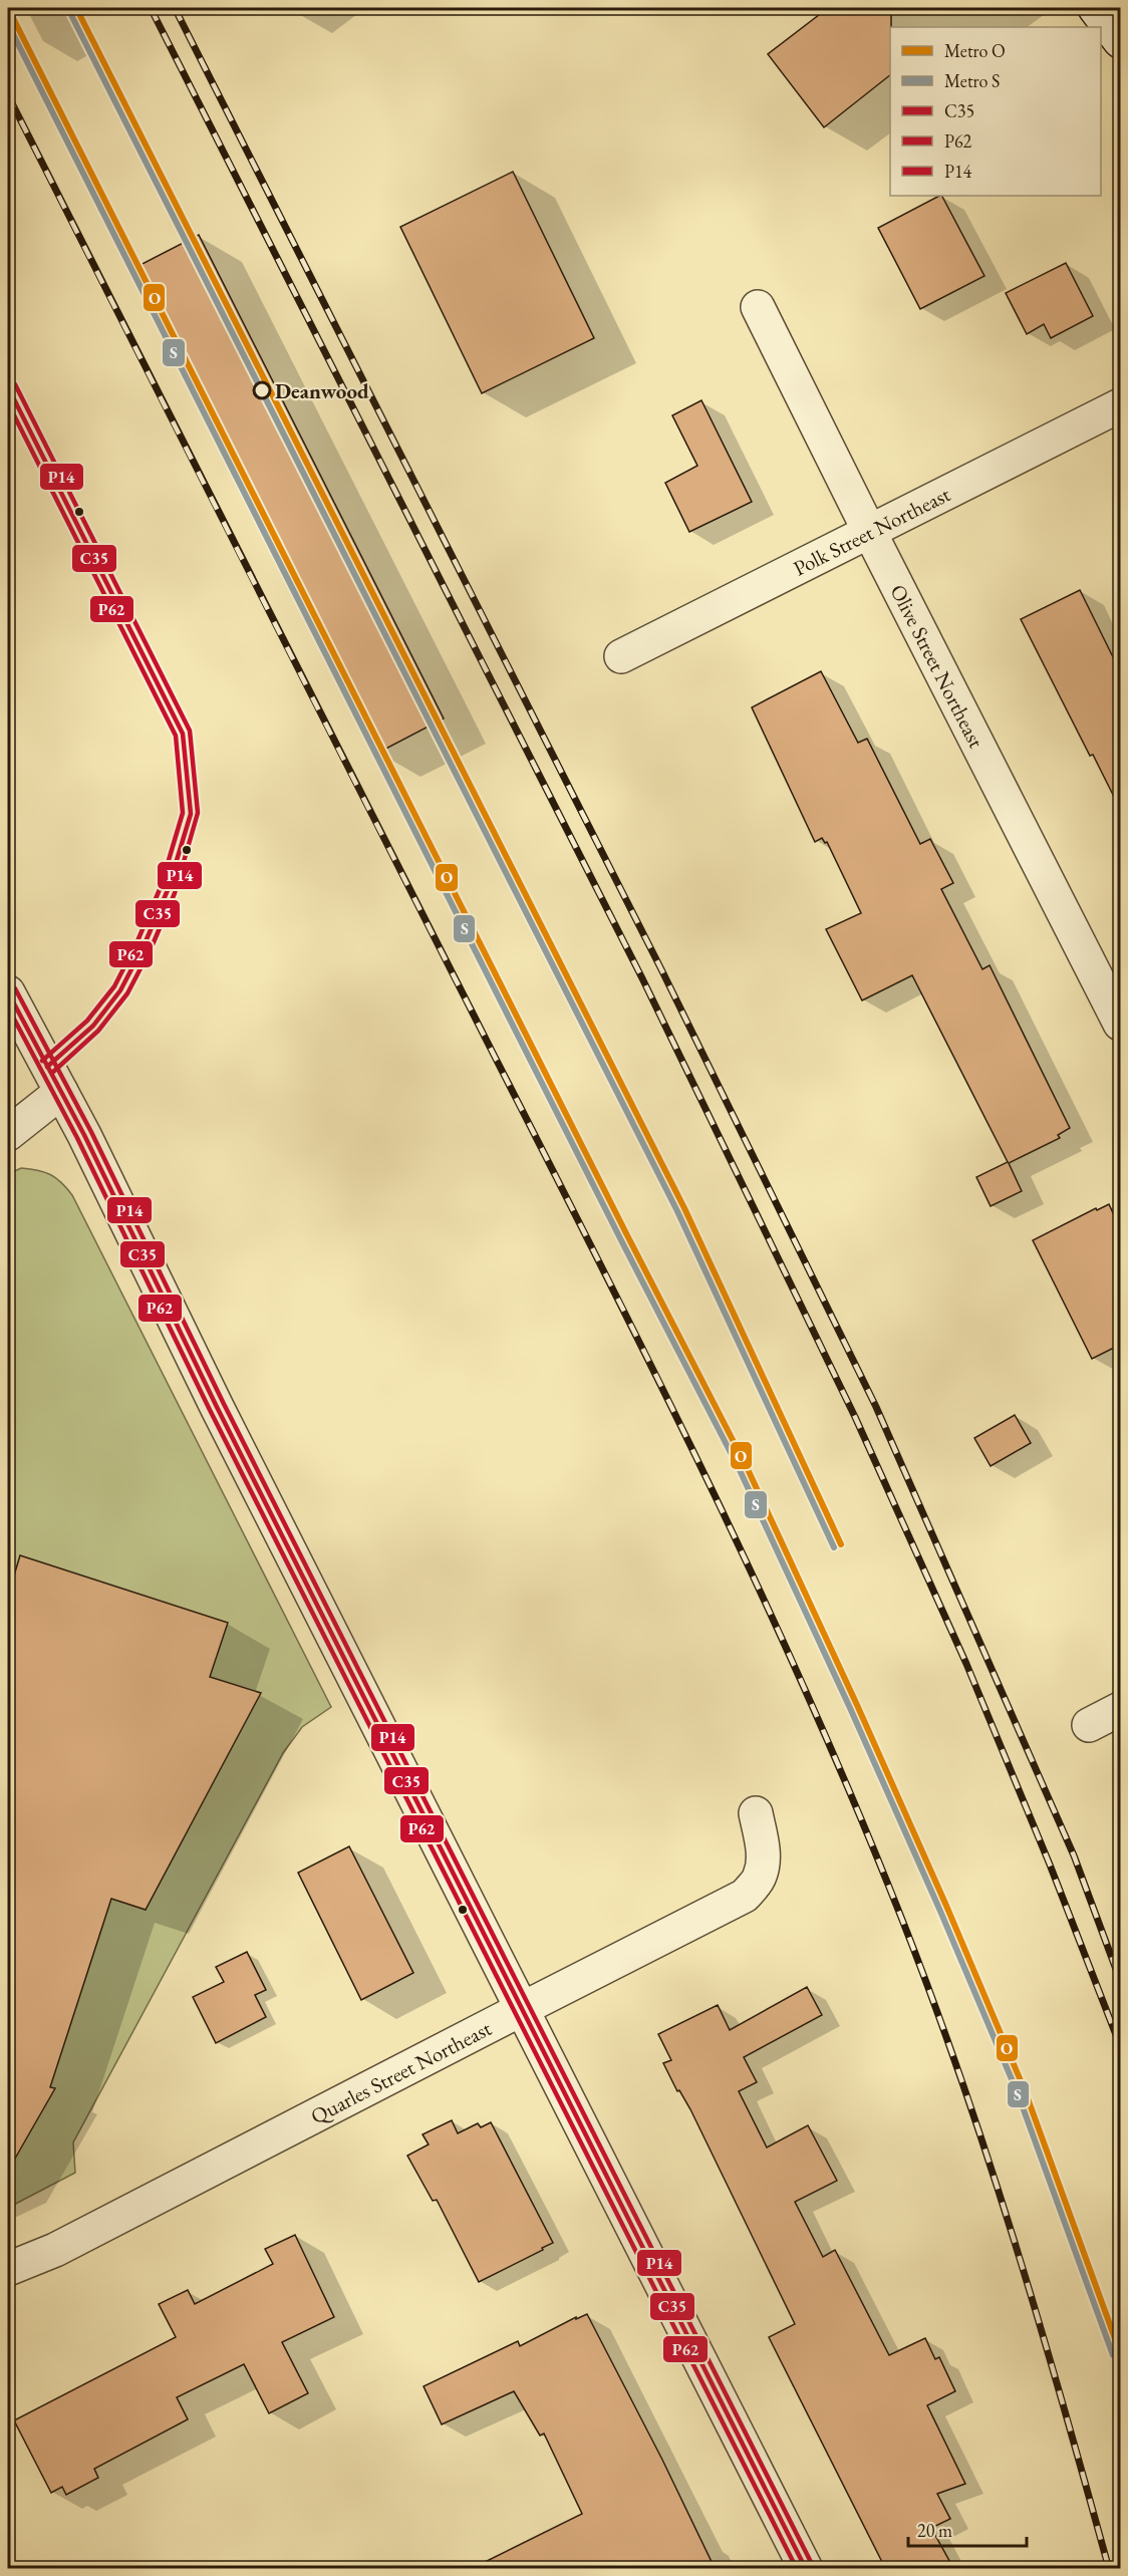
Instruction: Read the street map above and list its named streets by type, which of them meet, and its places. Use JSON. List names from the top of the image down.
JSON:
{
  "streets": {
    "street": ["Polk Street Northeast", "Olive Street Northeast", "Quarles Street Northeast"]
  },
  "crossings": [
    ["Polk Street Northeast", "Olive Street Northeast"]
  ],
  "places": ["Deanwood"],
  "lines": [
    "metro line O",
    "metro line S",
    "transit line P14",
    "transit line C35",
    "transit line P62"
  ],
  "legend": [
    "Metro O",
    "Metro S",
    "C35",
    "P62",
    "P14"
  ],
  "scale_bar": "20 m"
}
